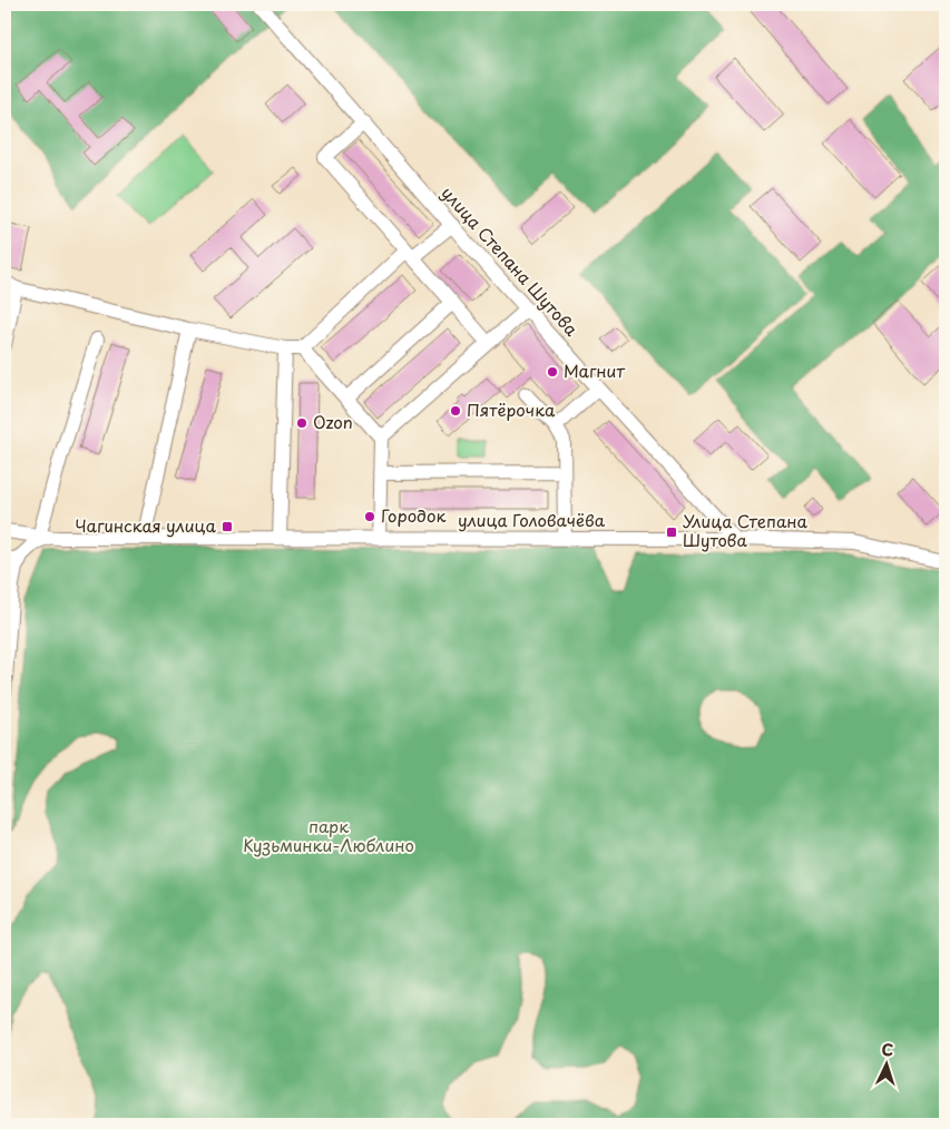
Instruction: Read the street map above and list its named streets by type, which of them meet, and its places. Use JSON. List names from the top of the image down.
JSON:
{
  "streets": {
    "street": ["улица Степана Шутова", "улица Головачёва"]
  },
  "crossings": [
    ["улица Степана Шутова", "улица Головачёва"]
  ],
  "parks": ["парк Кузьминки-Люблино"],
  "places": {
    "other": [
      "Магнит",
      "Пятёрочка",
      "Ozon",
      "Городок"
    ],
    "transit": ["Чагинская улица", "Улица Степана Шутова"]
  },
  "north": "top"
}
